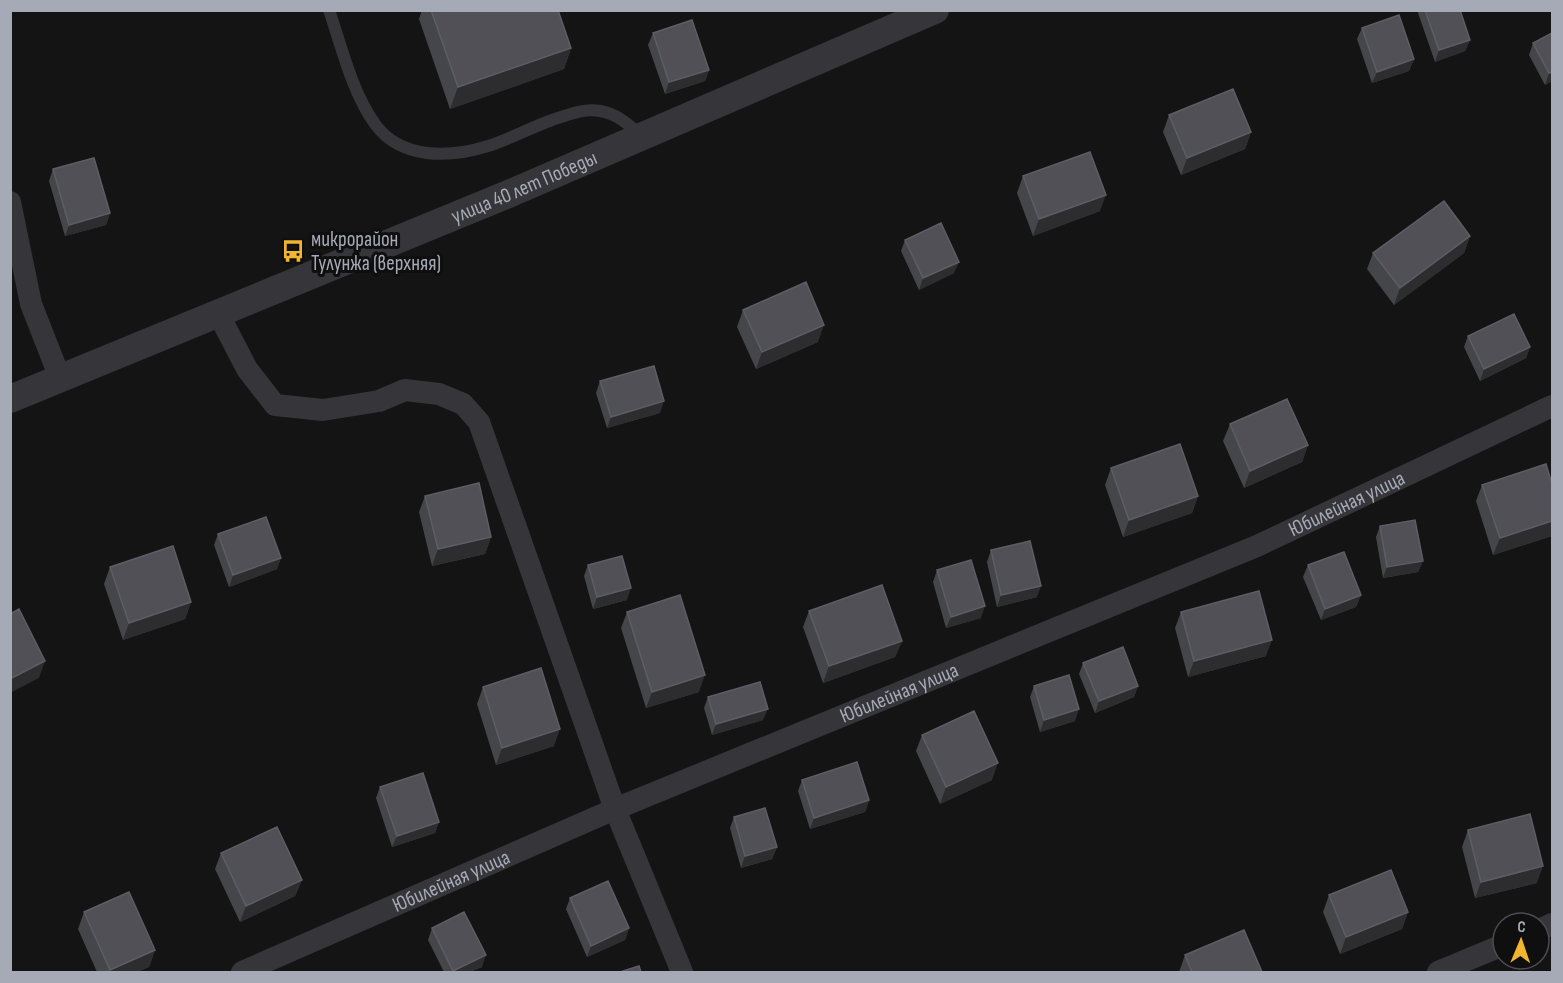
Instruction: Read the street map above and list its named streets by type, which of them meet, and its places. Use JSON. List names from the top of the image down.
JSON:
{
  "streets": {
    "street": ["улица 40 лет Победы", "Юбилейная улица"]
  },
  "places": {
    "bus stop": ["микрорайон Тулунжа (верхняя)"]
  },
  "north": "top"
}
